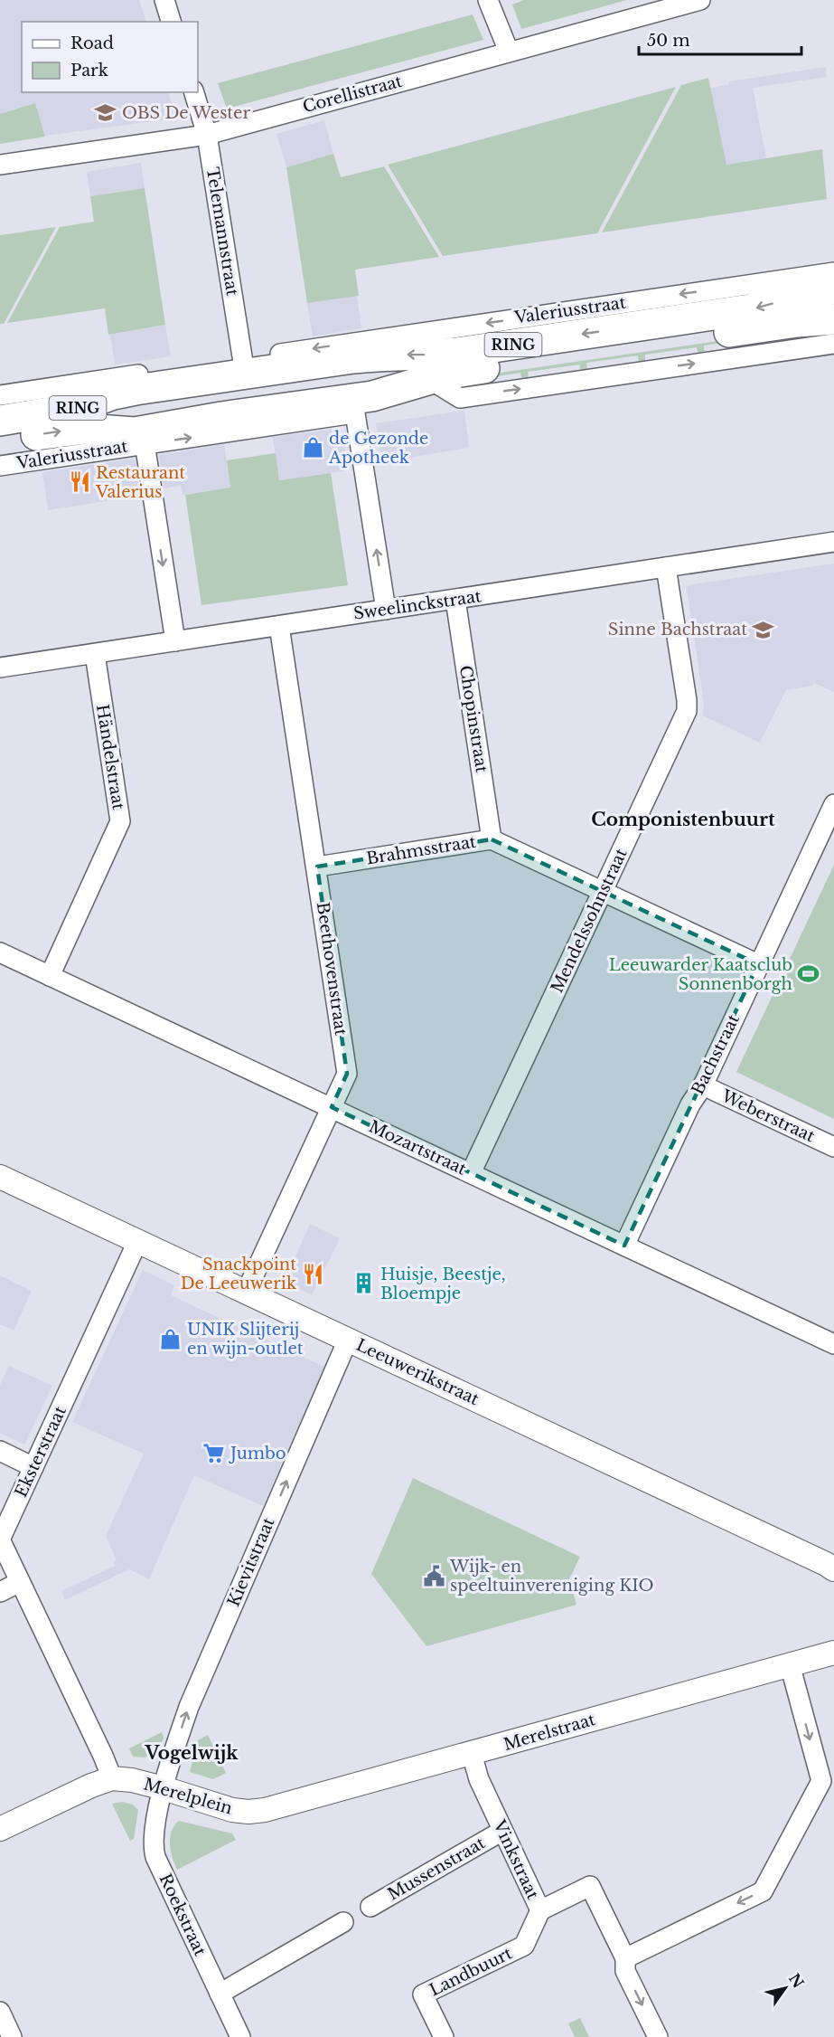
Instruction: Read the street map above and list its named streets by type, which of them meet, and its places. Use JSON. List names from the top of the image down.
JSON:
{
  "streets": {
    "main road": ["Valeriusstraat", "RING"],
    "street": [
      "Corellistraat",
      "Telemannstraat",
      "Sweelinckstraat",
      "Chopinstraat",
      "Händelstraat",
      "Brahmsstraat",
      "Mendelssohnstraat",
      "Beethovenstraat",
      "Bachstraat",
      "Weberstraat",
      "Mozartstraat",
      "Leeuwerikstraat",
      "Eksterstraat",
      "Kievitstraat",
      "Merelstraat",
      "Merelplein",
      "Vinkstraat",
      "Mussenstraat",
      "Roekstraat",
      "Landbuurt"
    ]
  },
  "crossings": [
    ["Corellistraat", "Telemannstraat"],
    ["Telemannstraat", "Valeriusstraat"],
    ["Sweelinckstraat", "Chopinstraat"],
    ["Sweelinckstraat", "Händelstraat"],
    ["Sweelinckstraat", "Mendelssohnstraat"],
    ["Sweelinckstraat", "Beethovenstraat"],
    ["Chopinstraat", "Brahmsstraat"],
    ["Händelstraat", "Mozartstraat"],
    ["Brahmsstraat", "Mendelssohnstraat"],
    ["Brahmsstraat", "Beethovenstraat"],
    ["Brahmsstraat", "Bachstraat"],
    ["Mendelssohnstraat", "Mozartstraat"],
    ["Beethovenstraat", "Mozartstraat"],
    ["Beethovenstraat", "Leeuwerikstraat"],
    ["Bachstraat", "Weberstraat"],
    ["Bachstraat", "Mozartstraat"],
    ["Leeuwerikstraat", "Eksterstraat"],
    ["Leeuwerikstraat", "Kievitstraat"],
    ["Eksterstraat", "Merelplein"],
    ["Kievitstraat", "Merelplein"],
    ["Kievitstraat", "Roekstraat"],
    ["Merelstraat", "Merelplein"],
    ["Merelstraat", "Vinkstraat"],
    ["Merelplein", "Roekstraat"],
    ["Vinkstraat", "Mussenstraat"],
    ["Vinkstraat", "Landbuurt"]
  ],
  "one_way": ["Kievitstraat"],
  "districts": ["Componistenbuurt", "Vogelwijk"],
  "places": {
    "school or university": ["OBS De Wester", "Sinne Bachstraat"],
    "shop": ["de Gezonde Apotheek", "UNIK Slijterij en wijn-outlet"],
    "restaurant": ["Restaurant Valerius", "Snackpoint De Leeuwerik"],
    "sports": ["Leeuwarder Kaatsclub Sonnenborgh"],
    "building": ["Huisje, Beestje, Bloempje"],
    "supermarket": ["Jumbo"],
    "public building": ["Wijk- en speeltuinvereniging KIO"]
  },
  "legend": ["Road", "Park"],
  "scale_bar": "50 m",
  "north": "top right"
}
